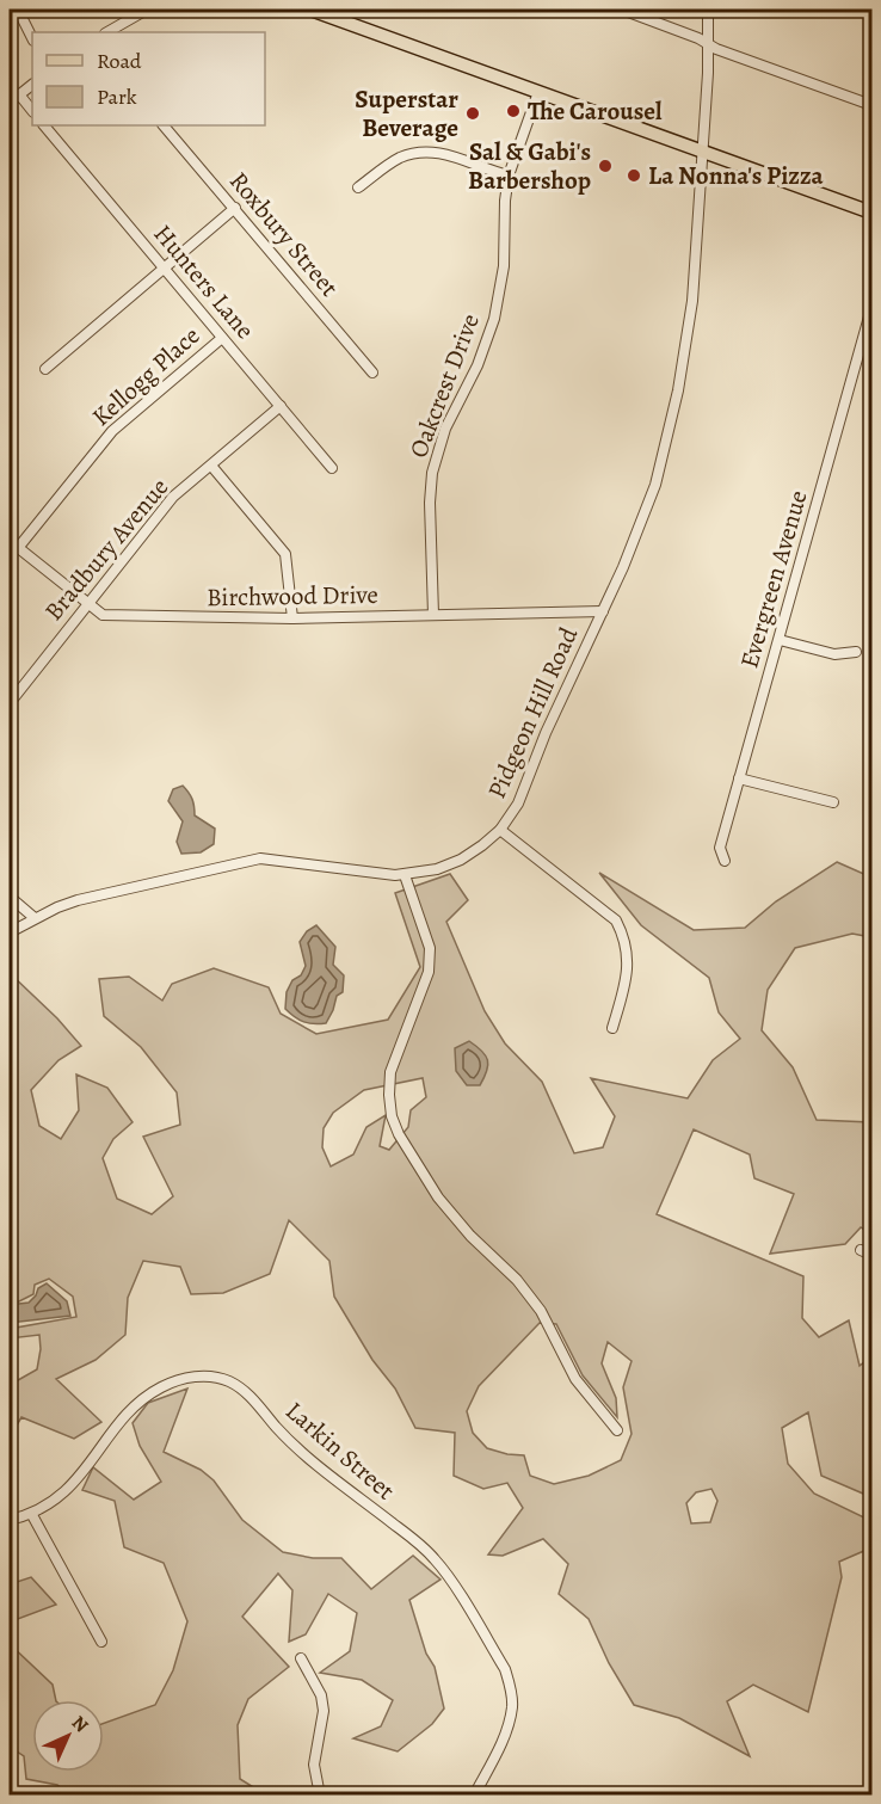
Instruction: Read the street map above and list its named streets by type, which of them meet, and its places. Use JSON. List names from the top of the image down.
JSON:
{
  "streets": {
    "street": [
      "Roxbury Street",
      "Hunters Lane",
      "Kellogg Place",
      "Oakcrest Drive",
      "Bradbury Avenue",
      "Evergreen Avenue",
      "Birchwood Drive",
      "Pidgeon Hill Road",
      "Larkin Street"
    ]
  },
  "crossings": [
    ["Hunters Lane", "Kellogg Place"],
    ["Hunters Lane", "Bradbury Avenue"],
    ["Kellogg Place", "Birchwood Drive"],
    ["Oakcrest Drive", "Birchwood Drive"],
    ["Bradbury Avenue", "Birchwood Drive"],
    ["Birchwood Drive", "Pidgeon Hill Road"]
  ],
  "places": [
    "The Carousel",
    "Superstar Beverage",
    "Sal & Gabi's Barbershop",
    "La Nonna's Pizza"
  ],
  "legend": ["Road", "Park"],
  "north": "top right"
}
